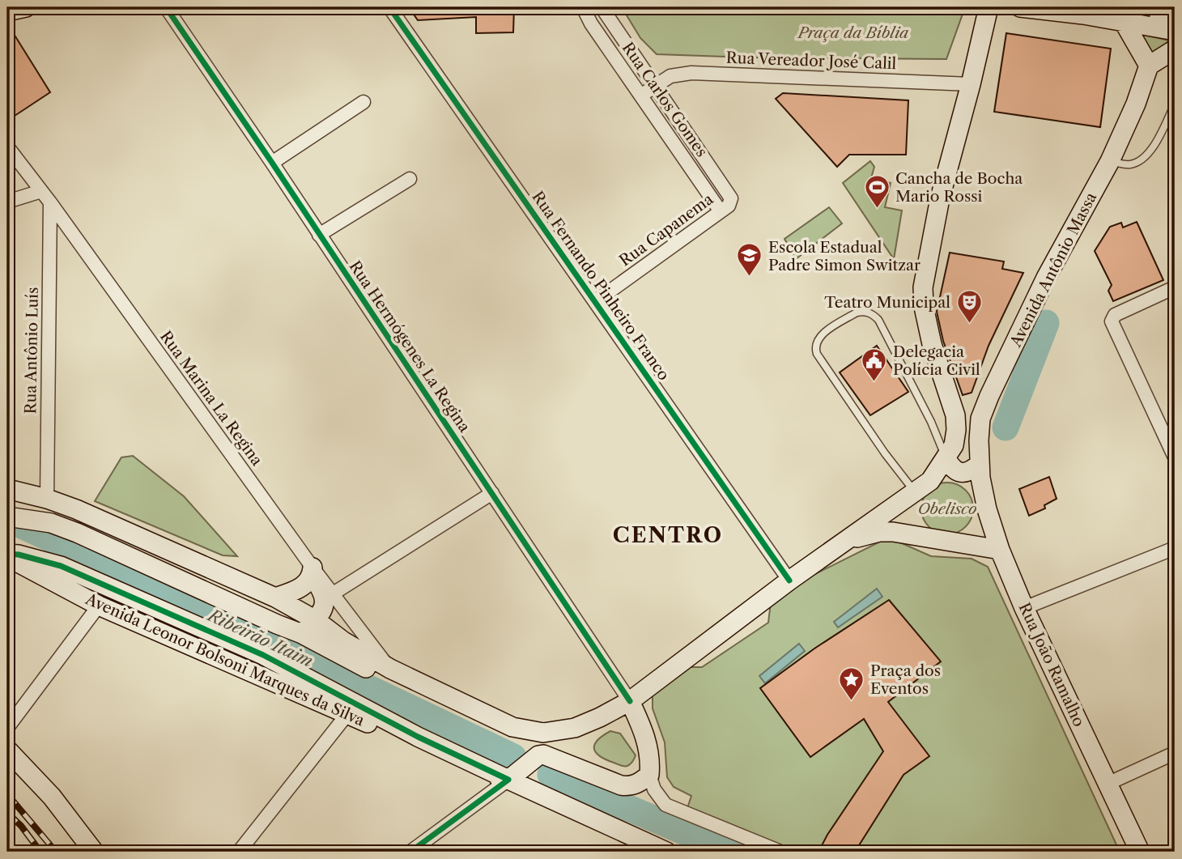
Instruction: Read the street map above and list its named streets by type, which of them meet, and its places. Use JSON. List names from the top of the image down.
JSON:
{
  "streets": {
    "main road": ["Avenida Antônio Massa", "Avenida Leonor Bolsoni Marques da Silva", "Rua João Ramalho"],
    "street": [
      "Rua Vereador José Calil",
      "Rua Carlos Gomes",
      "Rua Capanema",
      "Rua Fernando Pinheiro Franco",
      "Rua Hermógenes La Regina",
      "Rua Antônio Luís",
      "Rua Marina La Regina"
    ]
  },
  "crossings": [
    ["Rua Vereador José Calil", "Rua Carlos Gomes"],
    ["Rua Carlos Gomes", "Rua Capanema"],
    ["Rua Capanema", "Rua Fernando Pinheiro Franco"],
    ["Avenida Antônio Massa", "Rua João Ramalho"],
    ["Rua Antônio Luís", "Rua Marina La Regina"]
  ],
  "districts": ["CENTRO"],
  "water": ["Ribeirão Itaim"],
  "parks": ["Praça da Bíblia", "Obelisco"],
  "places": {
    "sports": ["Cancha de Bocha Mario Rossi"],
    "school or university": ["Escola Estadual Padre Simon Switzar"],
    "theatre": ["Teatro Municipal"],
    "public building": ["Delegacia Polícia Civil"],
    "place": ["Praça dos Eventos"]
  }
}
